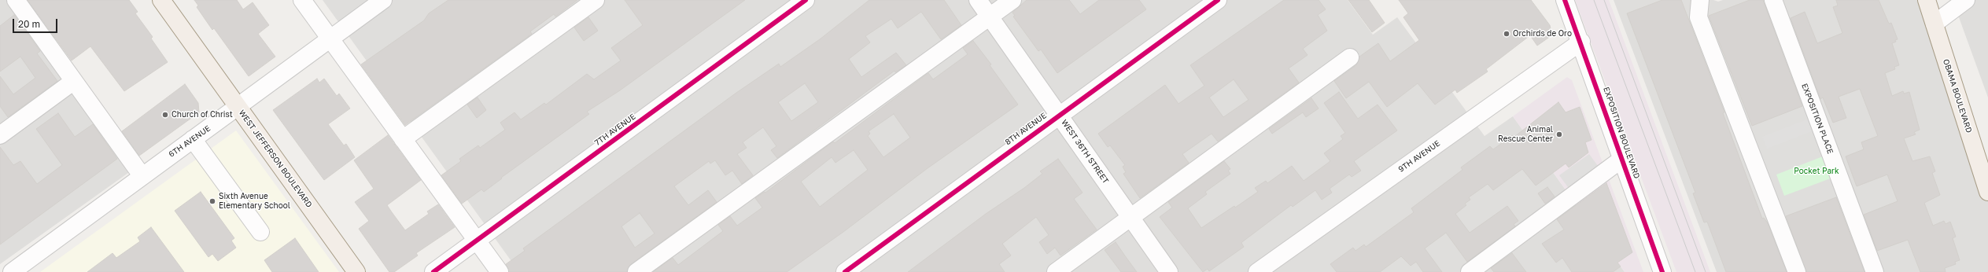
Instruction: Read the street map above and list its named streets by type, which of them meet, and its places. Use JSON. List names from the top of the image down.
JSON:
{
  "streets": {
    "main road": ["OBAMA BOULEVARD", "WEST JEFFERSON BOULEVARD"],
    "street": [
      "EXPOSITION PLACE",
      "8TH AVENUE",
      "7TH AVENUE",
      "EXPOSITION BOULEVARD",
      "6TH AVENUE",
      "WEST 36TH STREET",
      "9TH AVENUE"
    ]
  },
  "crossings": [
    ["8TH AVENUE", "WEST 36TH STREET"],
    ["EXPOSITION BOULEVARD", "9TH AVENUE"],
    ["6TH AVENUE", "WEST JEFFERSON BOULEVARD"]
  ],
  "parks": ["Pocket Park"],
  "places": [
    "Orchirds de Oro",
    "Church of Christ",
    "Animal Rescue Center",
    "Sixth Avenue Elementary School"
  ],
  "scale_bar": "20 m"
}
